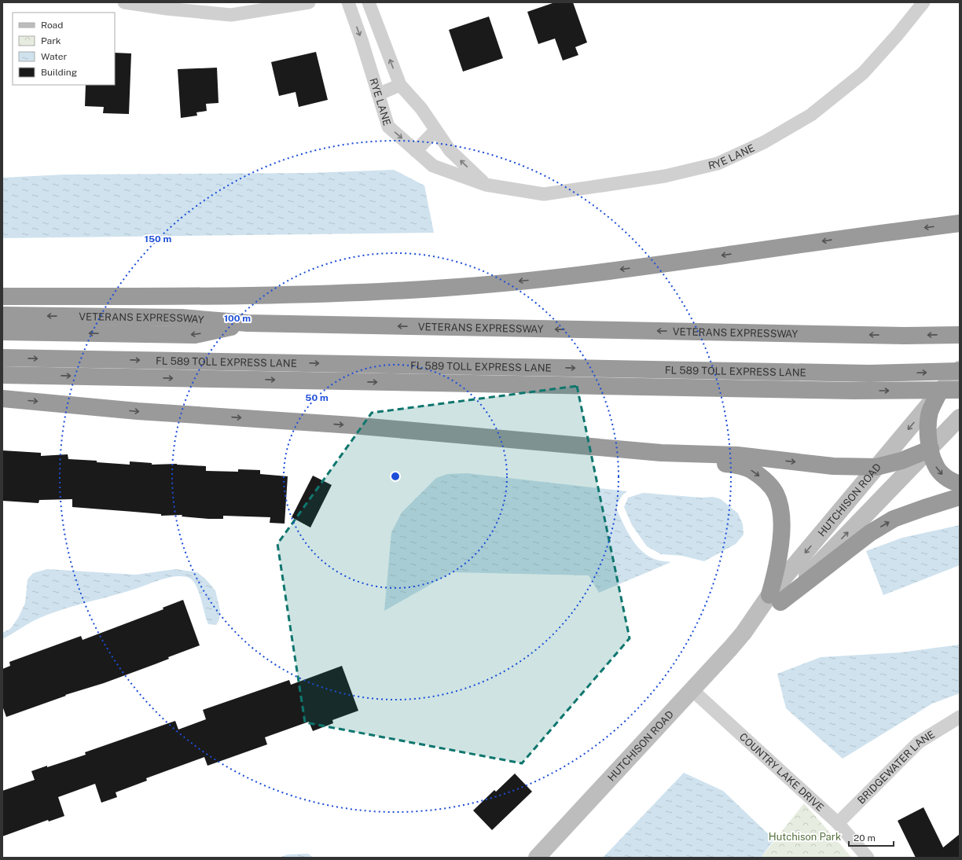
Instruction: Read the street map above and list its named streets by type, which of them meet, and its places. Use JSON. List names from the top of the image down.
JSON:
{
  "streets": {
    "highway": ["VETERANS EXPRESSWAY", "FL 589 TOLL EXPRESS LANE"],
    "street": [
      "RYE LANE",
      "HUTCHISON ROAD",
      "BRIDGEWATER LANE",
      "COUNTRY LAKE DRIVE"
    ]
  },
  "crossings": [
    ["FL 589 TOLL EXPRESS LANE", "HUTCHISON ROAD"],
    ["HUTCHISON ROAD", "COUNTRY LAKE DRIVE"],
    ["BRIDGEWATER LANE", "COUNTRY LAKE DRIVE"]
  ],
  "parks": ["Hutchison Park"],
  "legend": [
    "Road",
    "Park",
    "Water",
    "Building"
  ],
  "scale_bar": "20 m",
  "rings": ["150 m", "100 m", "50 m"]
}
